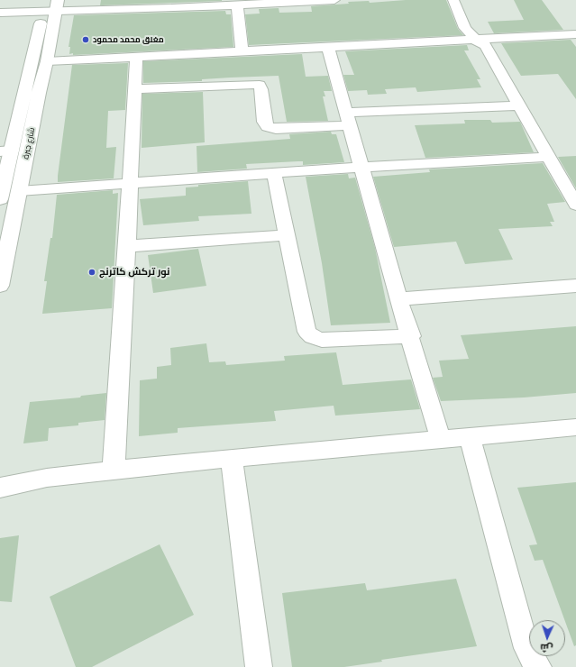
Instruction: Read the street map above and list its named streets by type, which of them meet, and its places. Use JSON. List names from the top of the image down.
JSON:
{
  "streets": {
    "street": ["شارع جبرة"]
  },
  "places": ["مغلق محمد محمود", "نور تركش كاترنج"],
  "north": "bottom"
}
